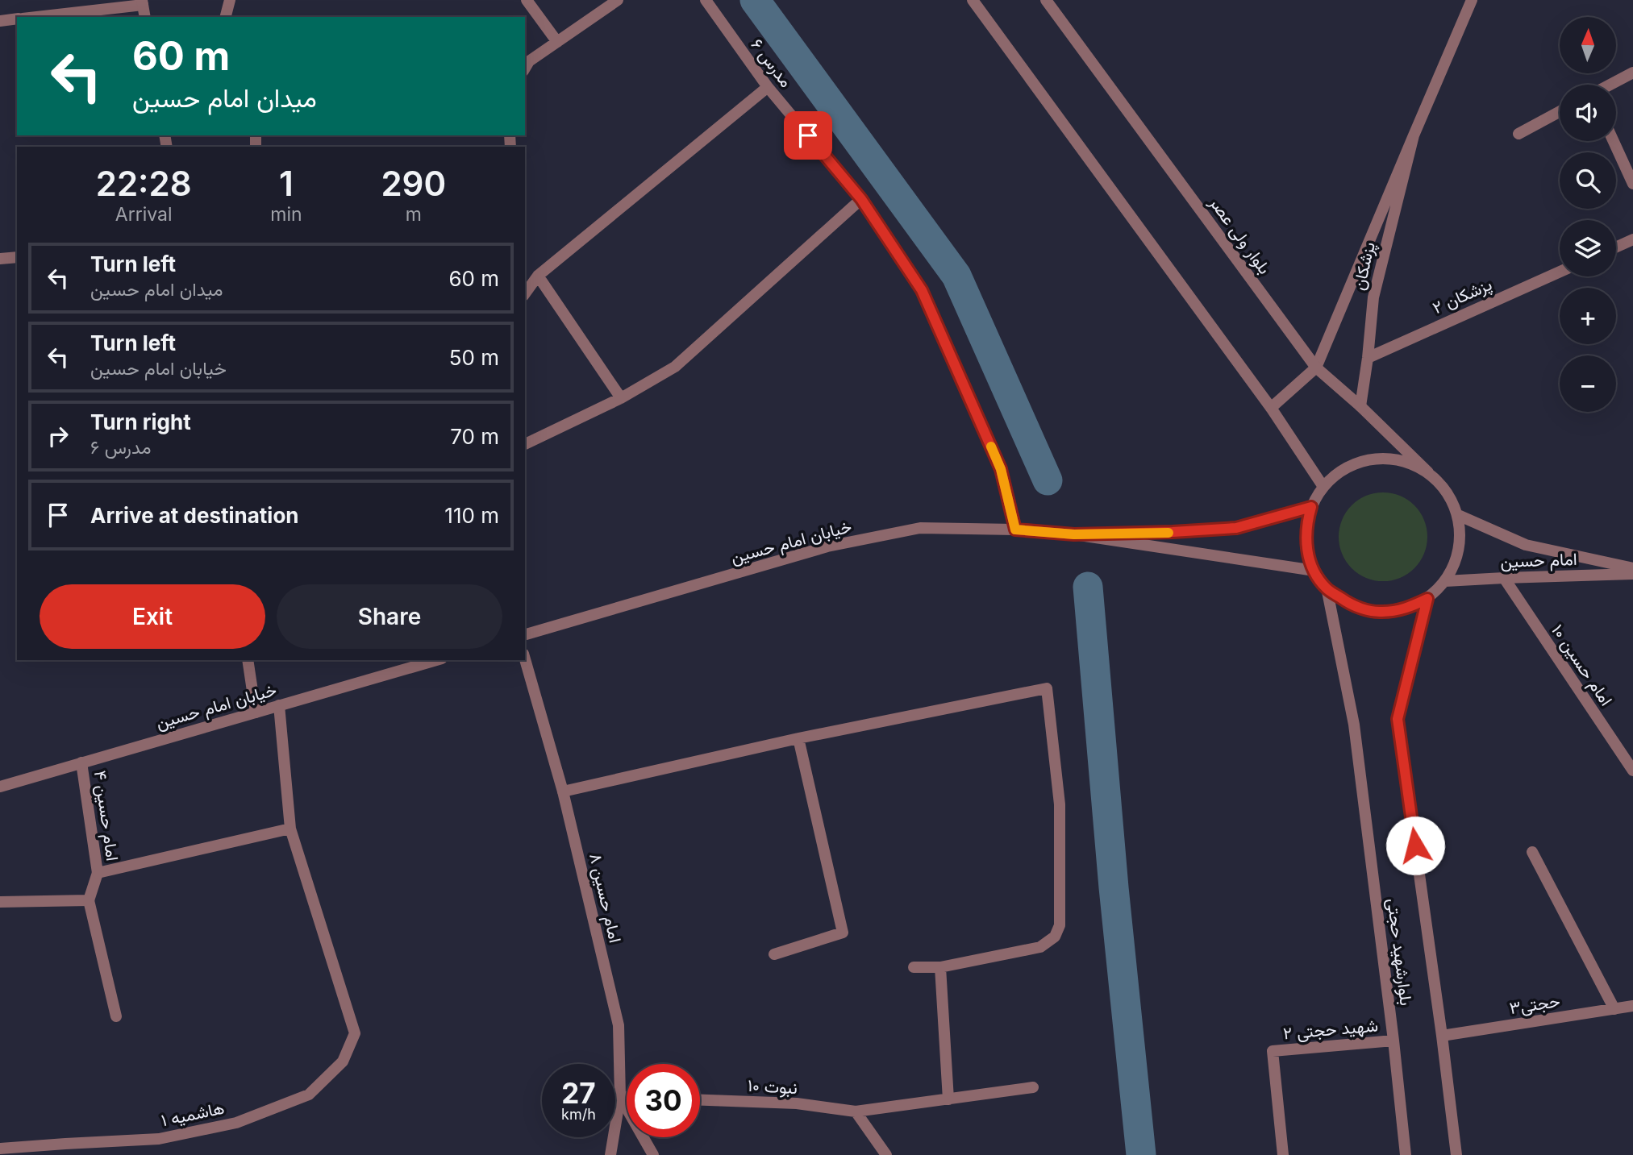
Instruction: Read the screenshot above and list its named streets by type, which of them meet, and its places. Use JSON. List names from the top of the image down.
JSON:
{
  "streets": {
    "street": [
      "مدرس ۶",
      "بلوار ولی عصر",
      "پزشکان",
      "پزشکان ۲",
      "خیابان امام حسین",
      "امام حسین",
      "۱۰ امام حسین",
      "امام حسین ۴",
      "امام حسین ۸",
      "بلوارشهید حجتی",
      "حجتی۳",
      "شهید حجتی ۲",
      "نبوت ۱۰",
      "۱ هاشمیه"
    ]
  },
  "crossings": [
    ["مدرس ۶", "خیابان امام حسین"],
    ["بلوار ولی عصر", "پزشکان"],
    ["بلوار ولی عصر", "خیابان امام حسین"],
    ["بلوار ولی عصر", "امام حسین"],
    ["بلوار ولی عصر", "بلوارشهید حجتی"],
    ["پزشکان", "پزشکان ۲"],
    ["خیابان امام حسین", "امام حسین"],
    ["خیابان امام حسین", "امام حسین ۴"],
    ["خیابان امام حسین", "بلوارشهید حجتی"],
    ["امام حسین", "۱۰ امام حسین"],
    ["امام حسین", "بلوارشهید حجتی"],
    ["بلوارشهید حجتی", "حجتی۳"],
    ["بلوارشهید حجتی", "شهید حجتی ۲"]
  ],
  "north": "top",
  "page": {
    "map_buttons": ["+", "−"],
    "turn": ["60 m", "میدان امام حسین"],
    "eta": [
      "22:28",
      "Arrival",
      "1",
      "min",
      "290",
      "m"
    ],
    "list": [
      {
        "name": "Turn left",
        "note": "میدان امام حسین",
        "value": "60 m"
      },
      {
        "name": "Turn left",
        "note": "خیابان امام حسین",
        "value": "50 m"
      },
      {
        "name": "Turn right",
        "note": "مدرس ۶",
        "value": "70 m"
      },
      {
        "name": "Arrive at destination",
        "value": "110 m"
      }
    ],
    "buttons": ["Exit", "Share"],
    "speed": "27 km/h",
    "limit": "30"
  }
}
